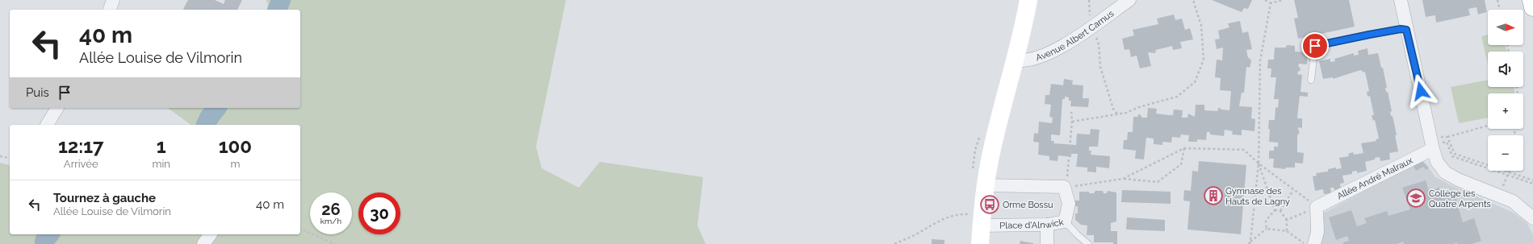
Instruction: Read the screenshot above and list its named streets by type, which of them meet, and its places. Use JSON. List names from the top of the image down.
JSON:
{
  "streets": {
    "street": ["Avenue Albert Camus", "Allée André Malraux", "Place d'Alnwick"]
  },
  "places": {
    "building": ["Gymnase des Hauts de Lagny"],
    "school or university": ["Collège les Quatre Arpents"],
    "bus stop": ["Orme Bossu"]
  },
  "north": "right",
  "page": {
    "map_buttons": ["+", "−"],
    "turn": ["40 m", "Allée Louise de Vilmorin"],
    "then": "Puis",
    "eta": [
      "12:17",
      "Arrivée",
      "1",
      "min",
      "100",
      "m"
    ],
    "list": [
      {
        "name": "Tournez à gauche",
        "note": "Allée Louise de Vilmorin",
        "value": "40 m"
      }
    ],
    "speed": "26 km/h",
    "limit": "30"
  }
}
